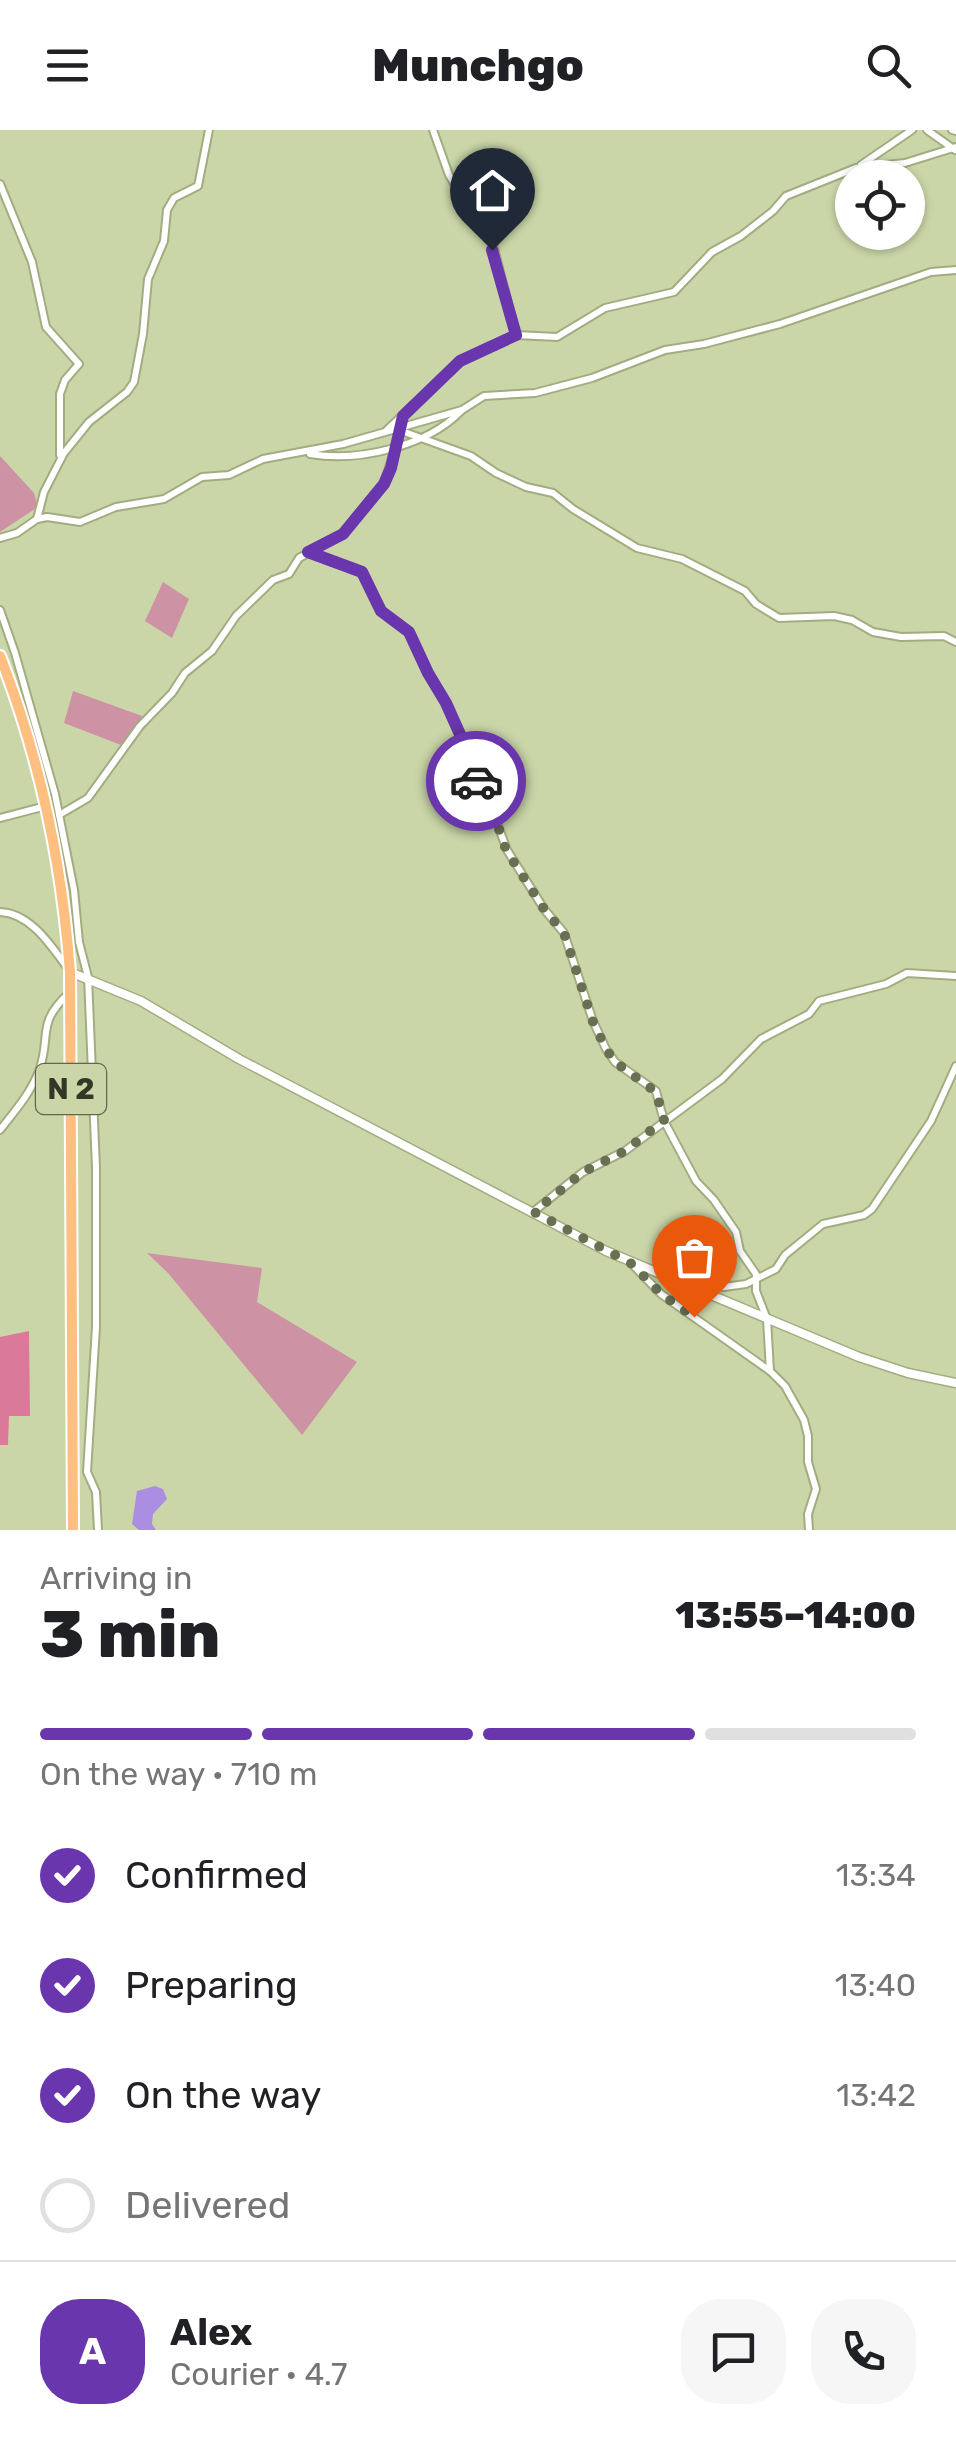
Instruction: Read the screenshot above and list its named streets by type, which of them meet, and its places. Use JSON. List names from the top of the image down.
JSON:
{
  "streets": {
    "main road": ["N 2"]
  },
  "page": {
    "header": "Munchgo",
    "heading": ["3 min", "Arriving in", "13:55–14:00"],
    "panel": ["Alex", "Courier · 4.7"],
    "bar": "On the way · 710 m",
    "list": [
      ["Confirmed", "13:34"],
      ["Preparing", "13:40"],
      ["On the way", "13:42"],
      "Delivered"
    ],
    "round": "A"
  }
}
